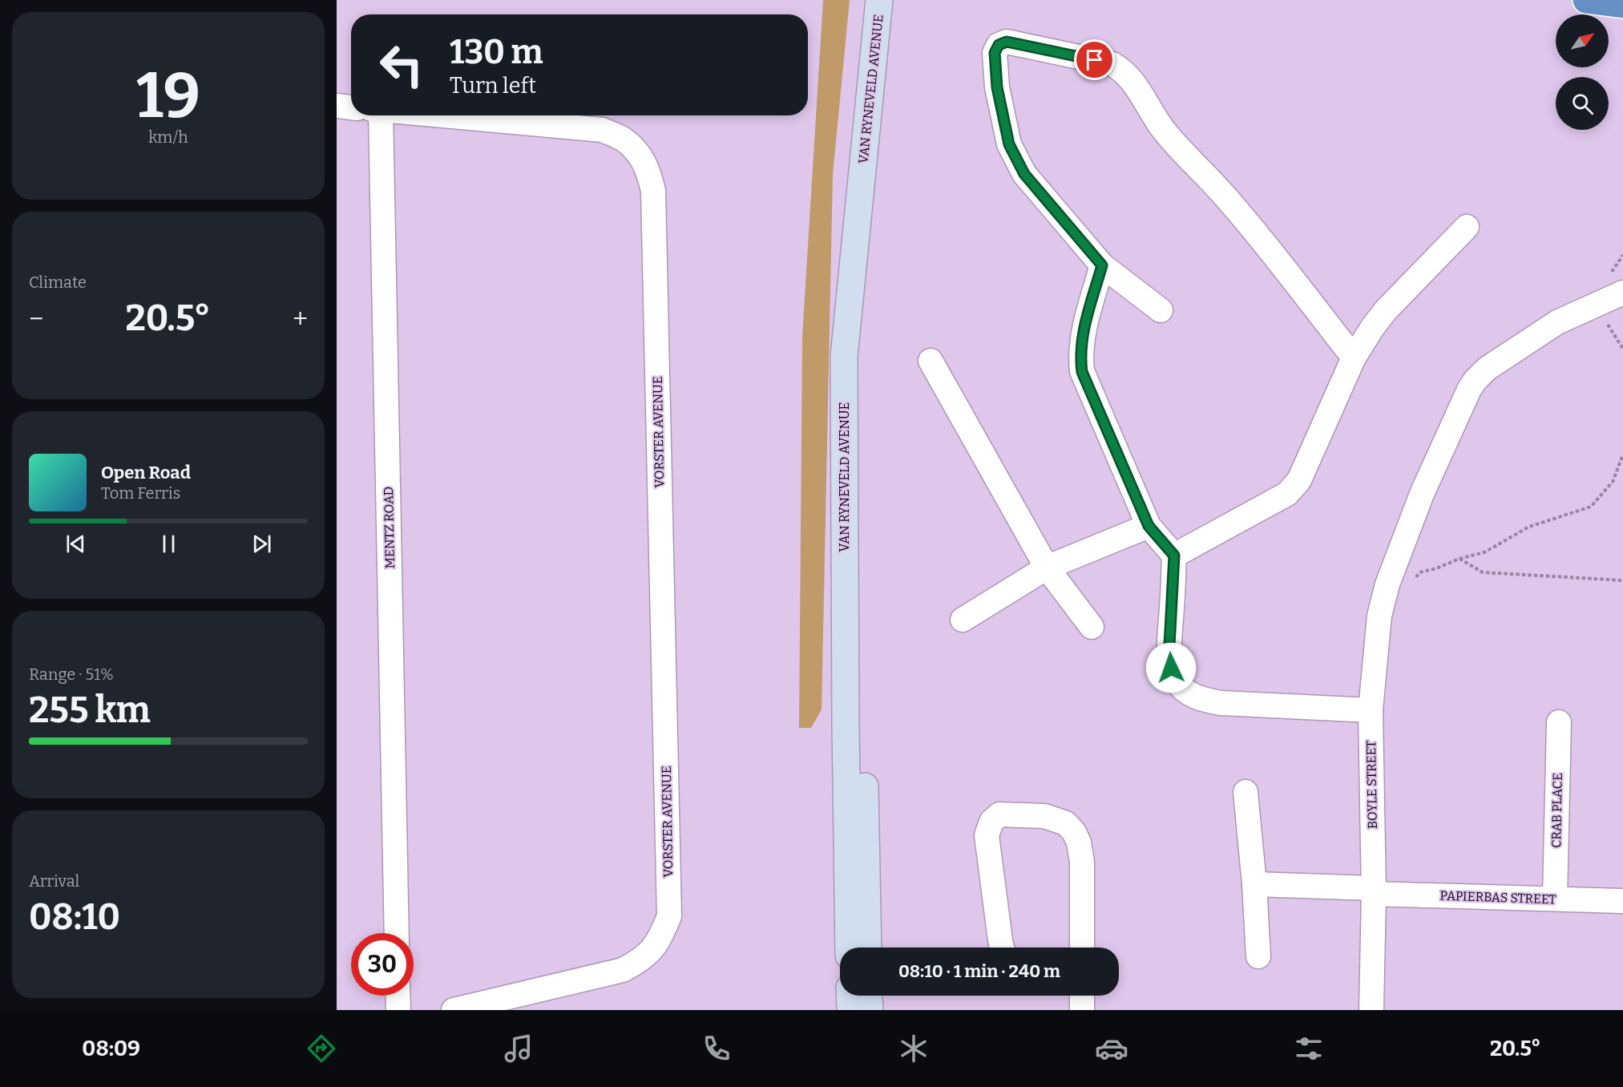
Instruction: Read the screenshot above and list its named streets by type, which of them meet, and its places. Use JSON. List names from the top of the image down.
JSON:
{
  "streets": {
    "main road": ["VAN RYNEVELD AVENUE"],
    "street": [
      "VORSTER AVENUE",
      "MENTZ ROAD",
      "BOYLE STREET",
      "CRAB PLACE",
      "PAPIERBAS STREET"
    ]
  },
  "crossings": [
    ["BOYLE STREET", "PAPIERBAS STREET"],
    ["CRAB PLACE", "PAPIERBAS STREET"]
  ],
  "north": "top right",
  "page": {
    "tile": [
      ["19", "km/h"],
      "Climate",
      ["Range · 51%", "255 km"],
      ["Arrival", "08:10"]
    ],
    "turn": ["130 m", "Turn left"],
    "heat": ["−", "20.5°", "+"],
    "song": ["Open Road", "Tom Ferris"],
    "limit": "30",
    "trip": "08:10 · 1 min · 240 m",
    "tabs": ["08:09", "20.5°"]
  }
}
